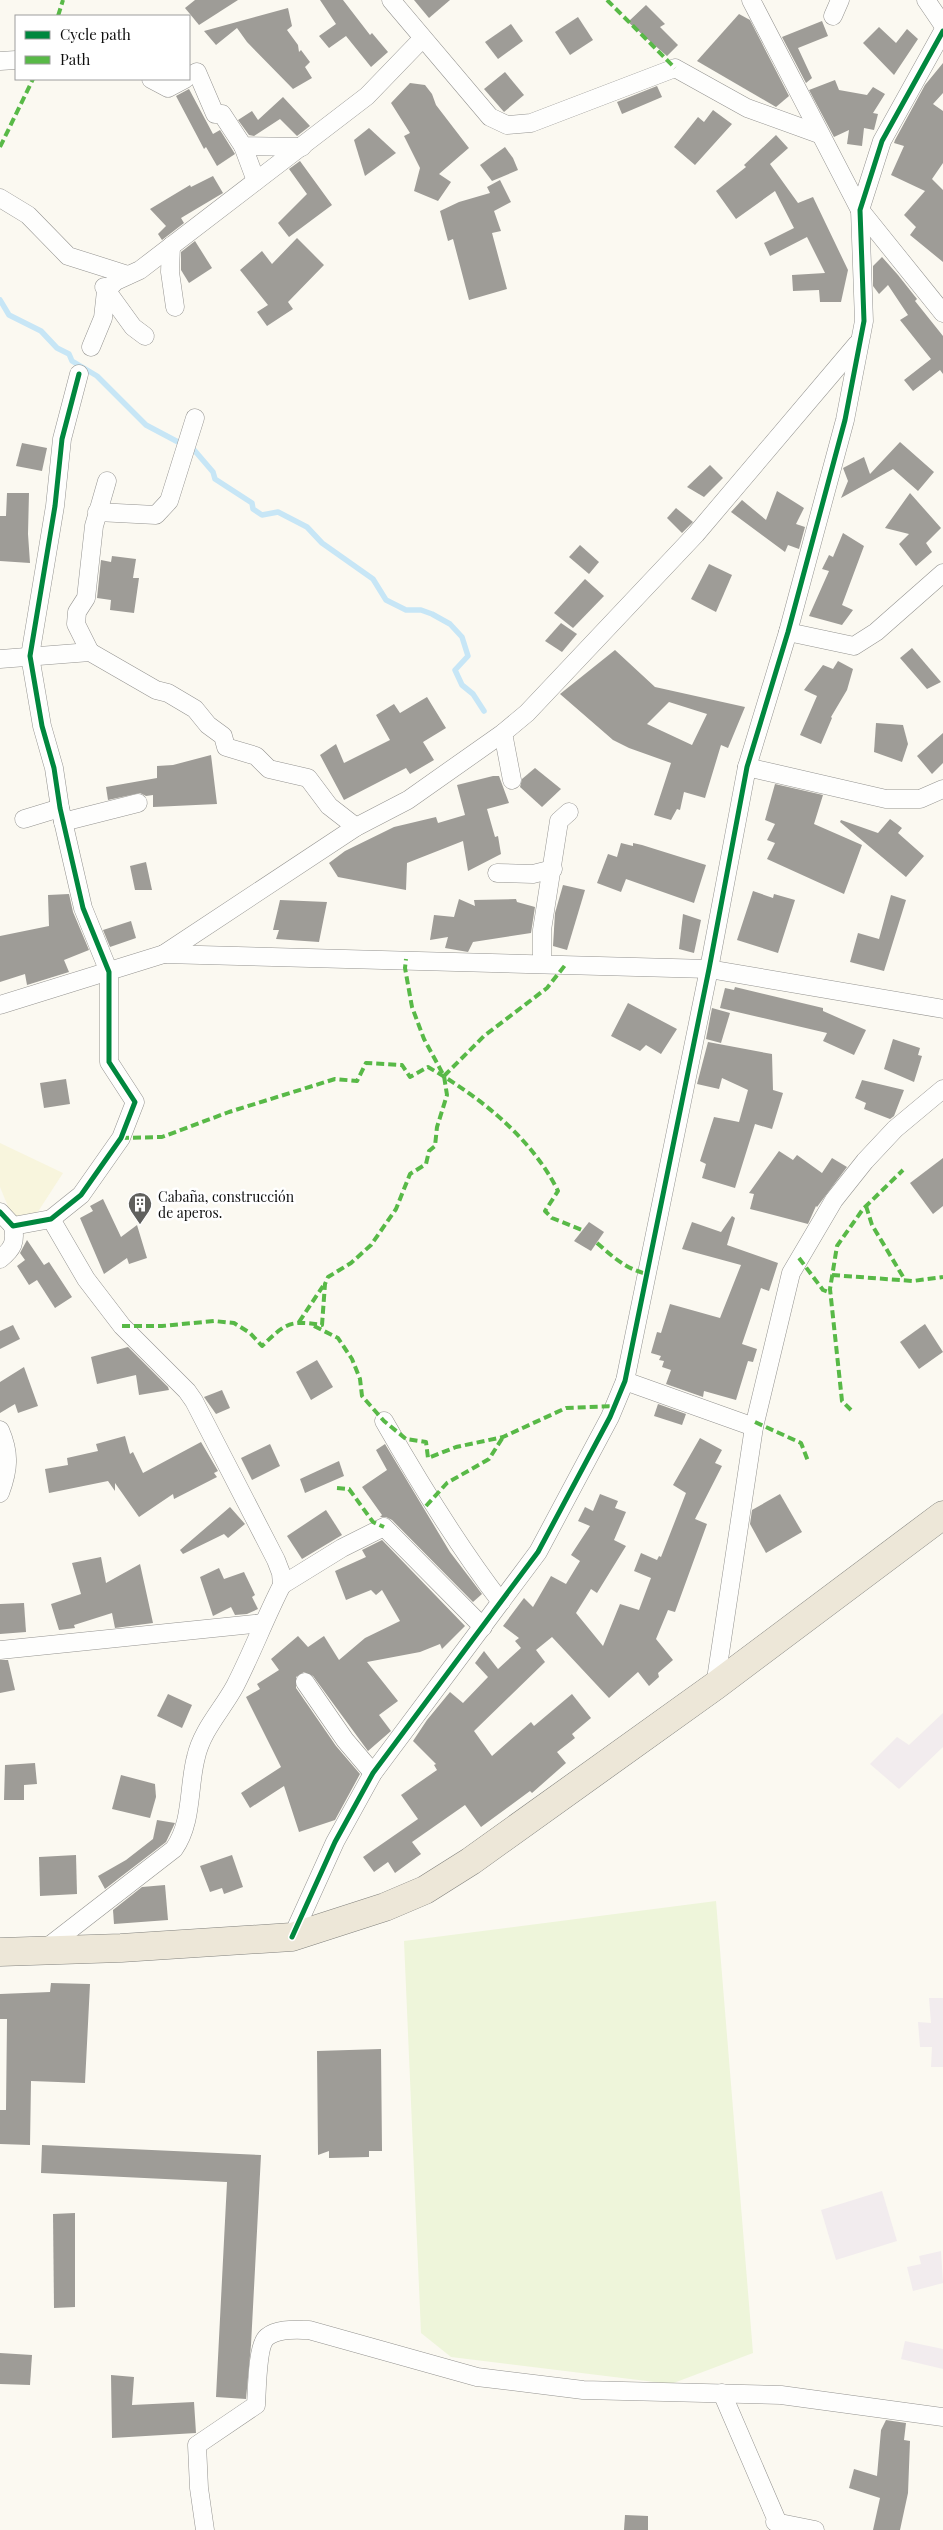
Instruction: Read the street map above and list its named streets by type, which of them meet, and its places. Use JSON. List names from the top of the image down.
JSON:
{
  "places": {
    "building": ["Cabaña, construcción de aperos."]
  },
  "legend": ["Cycle path", "Path"]
}
